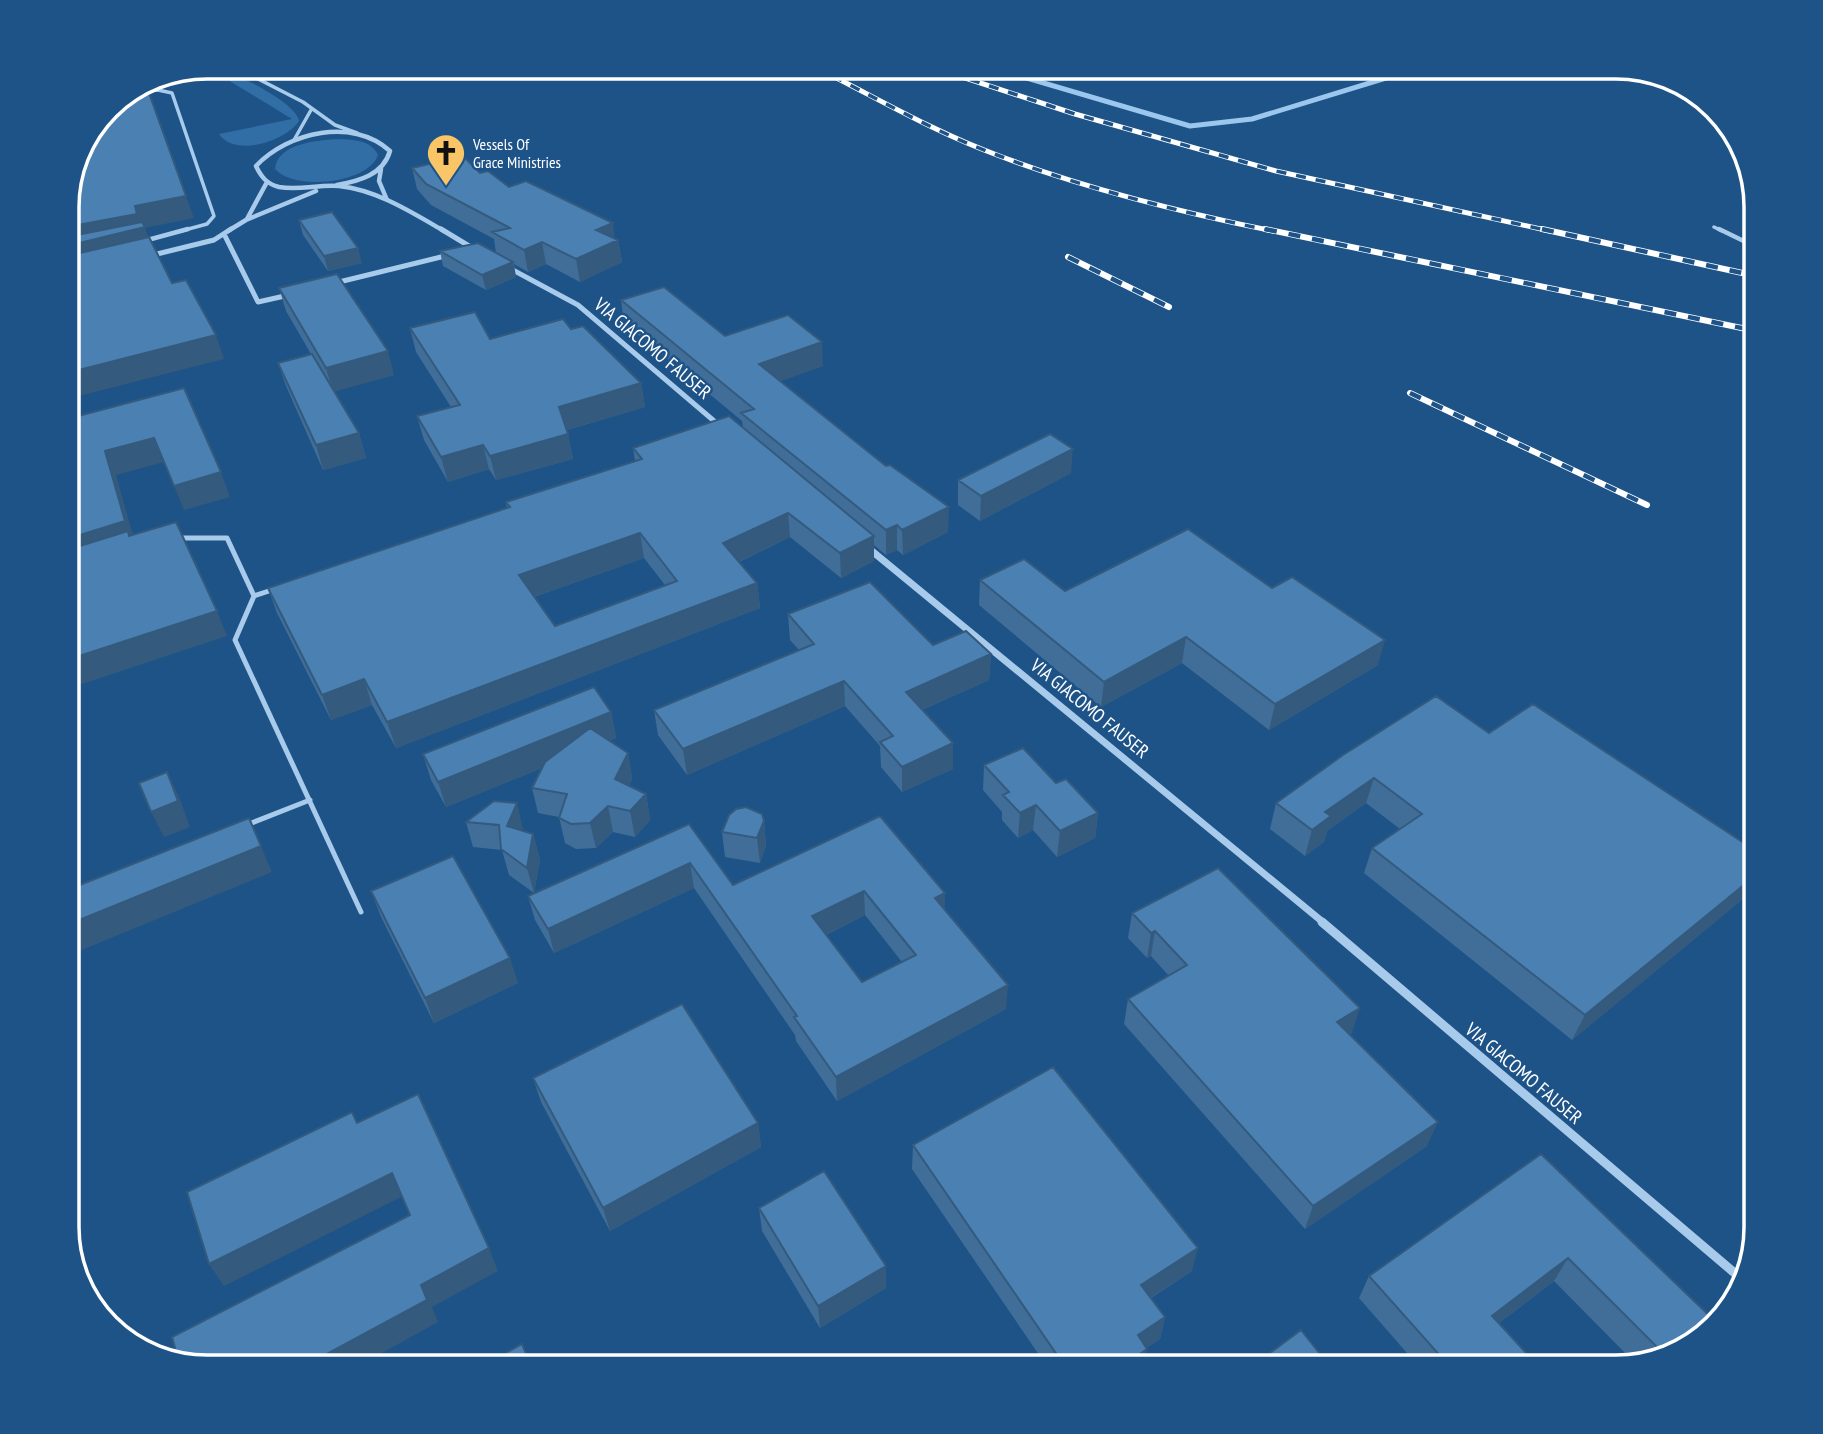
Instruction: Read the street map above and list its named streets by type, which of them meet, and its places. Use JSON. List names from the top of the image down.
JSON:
{
  "streets": {
    "street": ["VIA GIACOMO FAUSER"]
  },
  "places": {
    "church": ["Vessels Of Grace Ministries"]
  }
}
